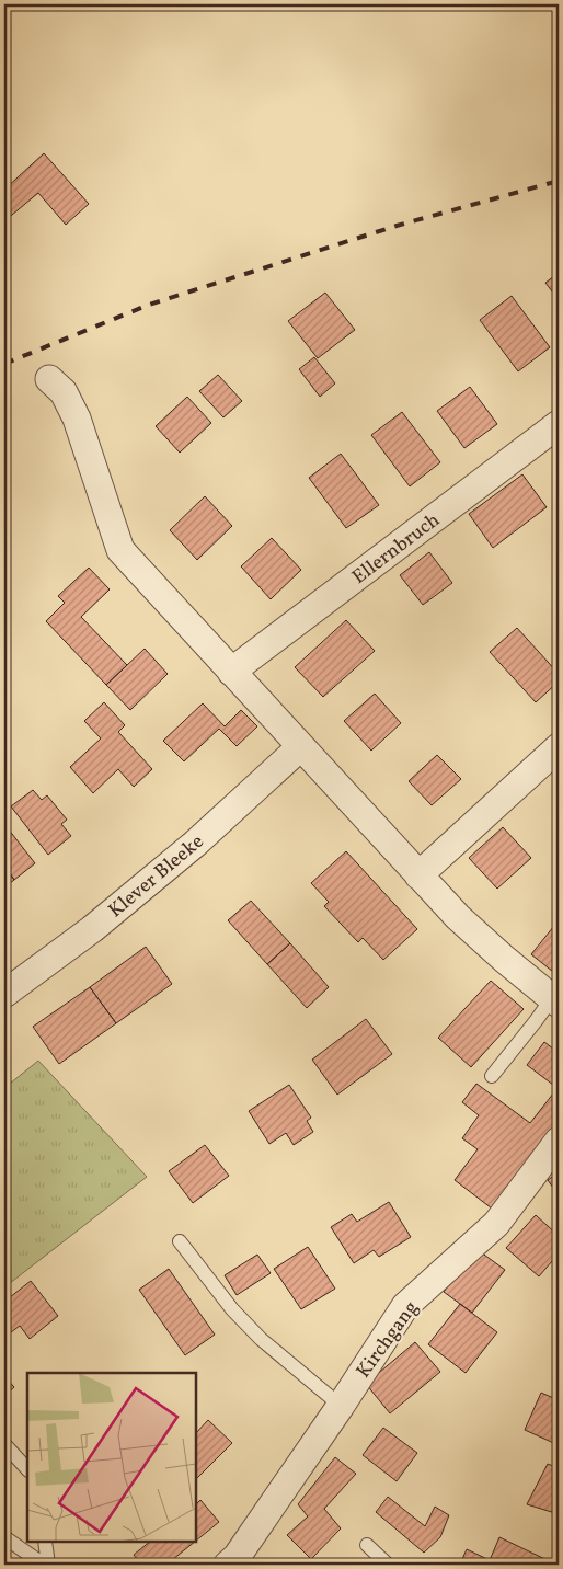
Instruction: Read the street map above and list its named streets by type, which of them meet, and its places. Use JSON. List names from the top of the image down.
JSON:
{
  "streets": {
    "street": ["Ellernbruch", "Klever Bleeke", "Kirchgang"]
  }
}
